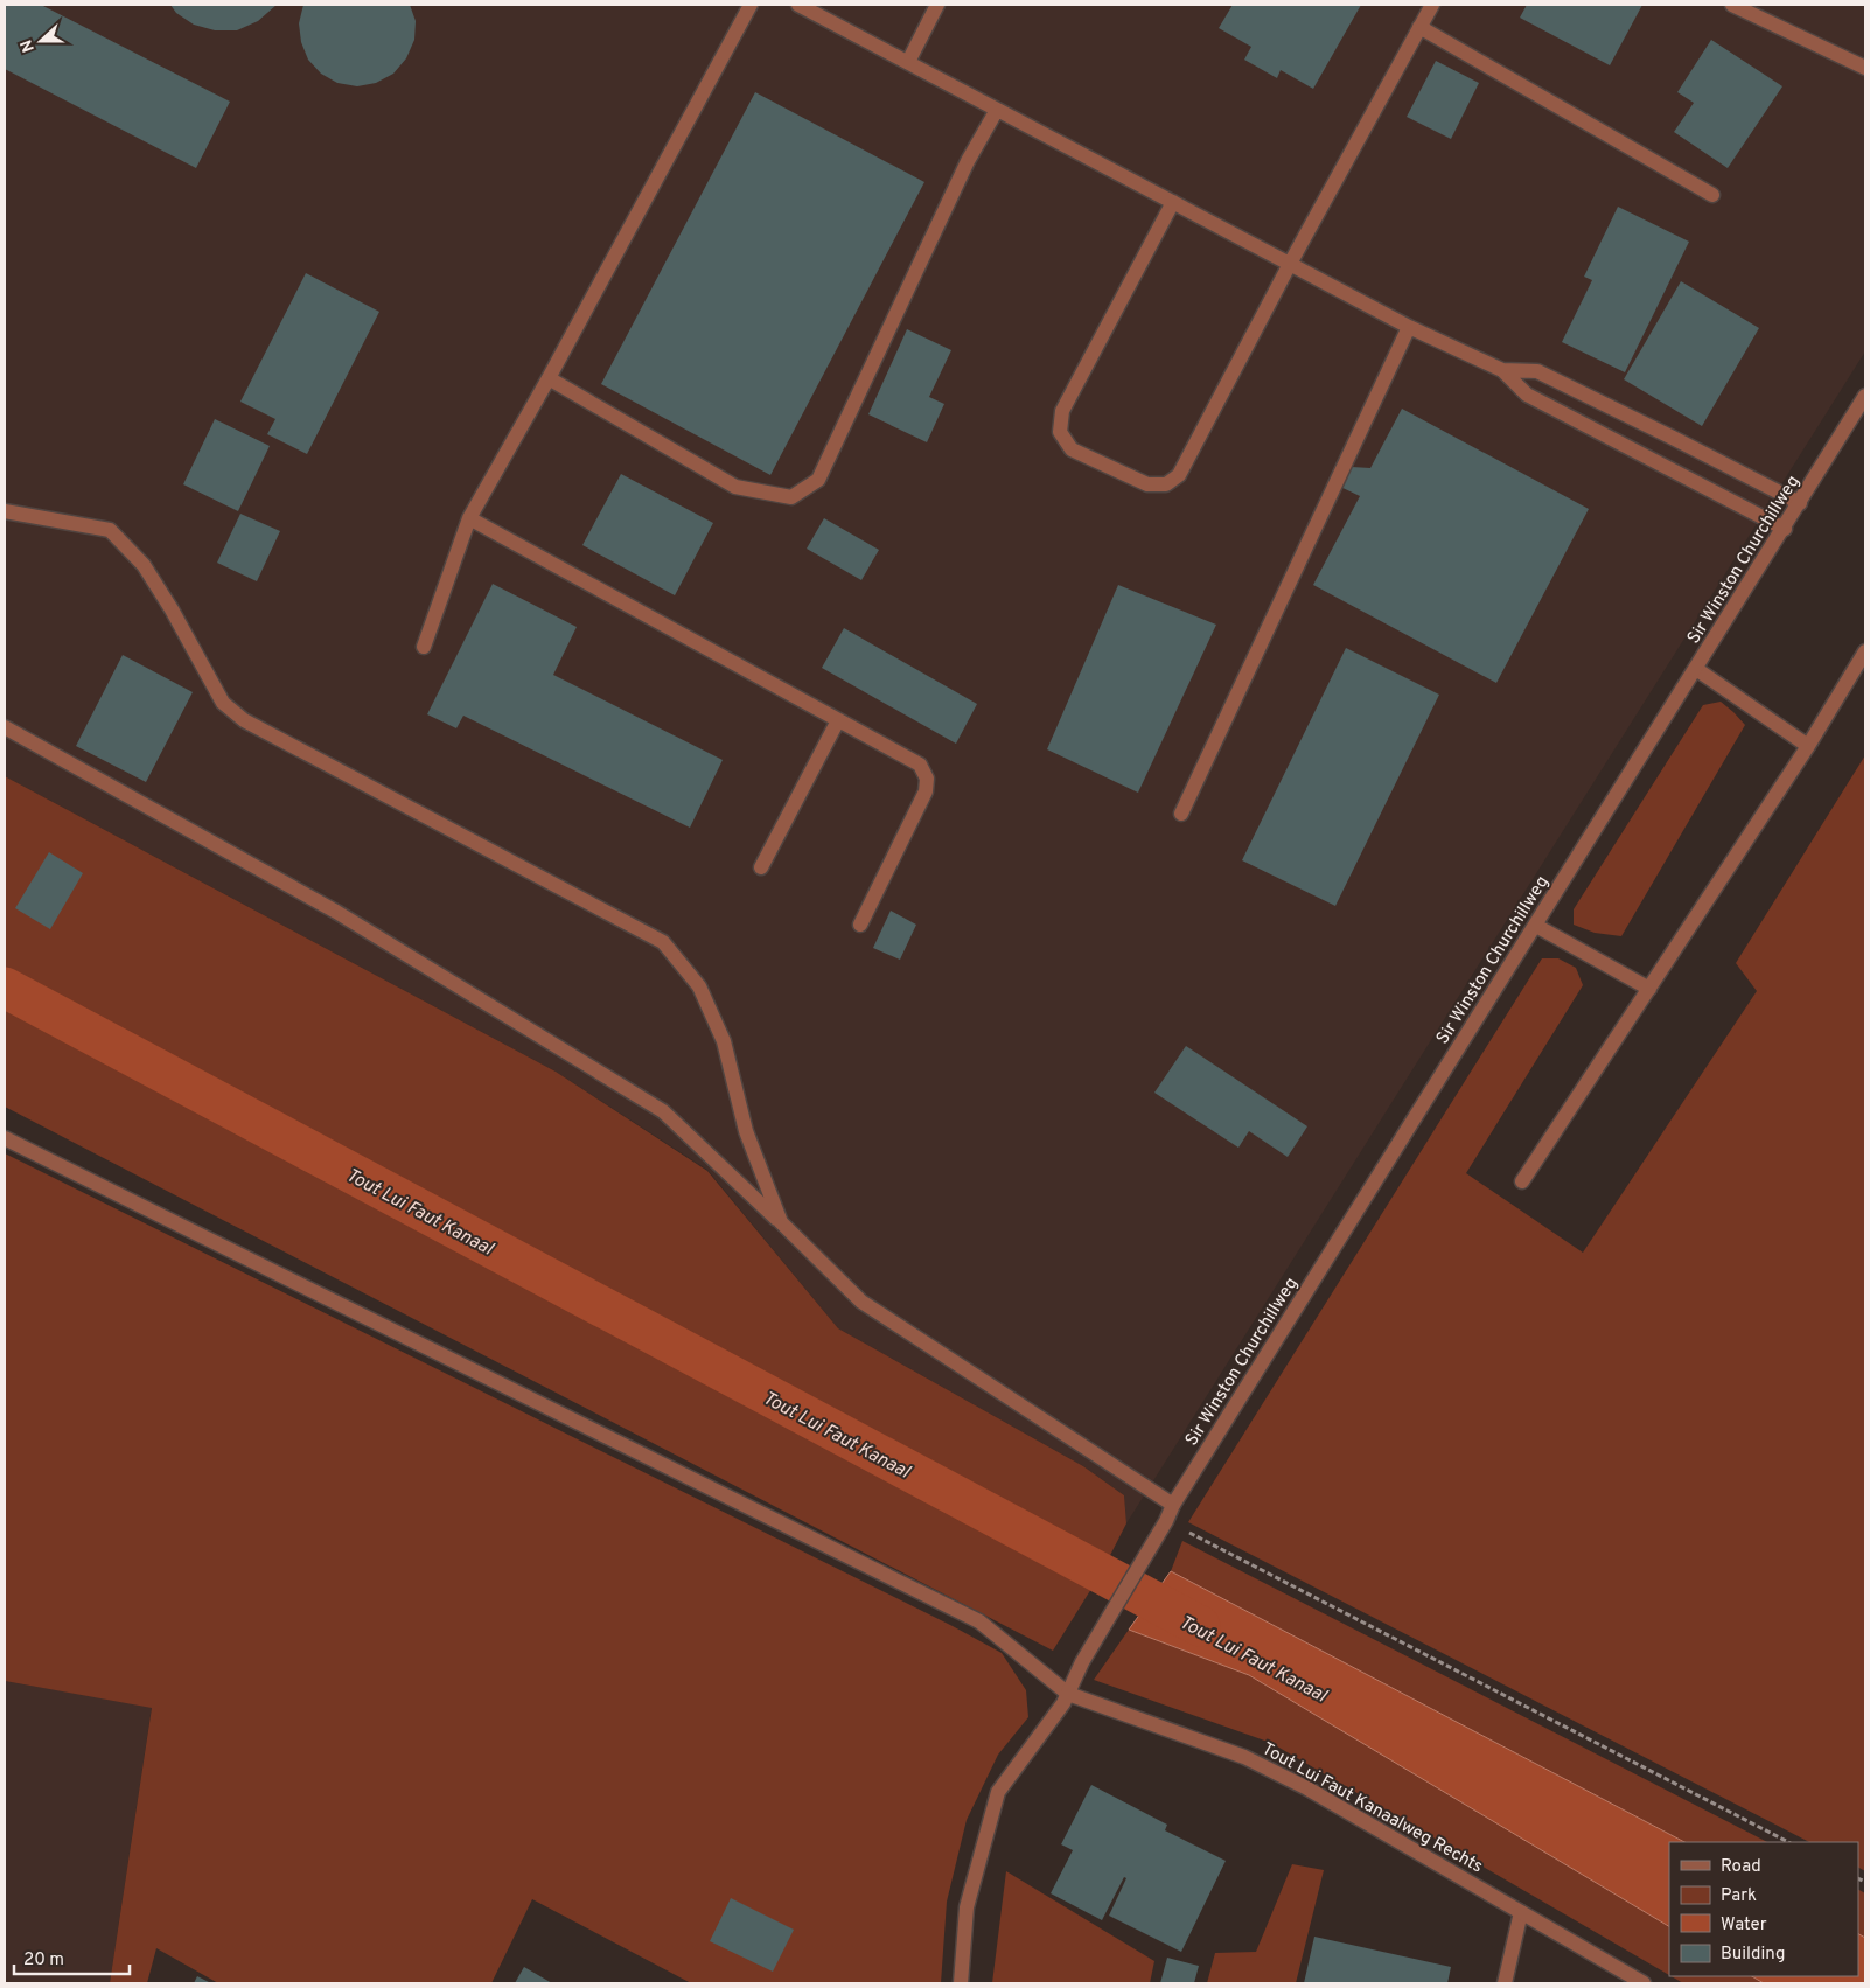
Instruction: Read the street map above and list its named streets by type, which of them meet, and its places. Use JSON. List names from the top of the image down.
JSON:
{
  "streets": {
    "street": ["Sir Winston Churchillweg", "Tout Lui Faut Kanaalweg Rechts"]
  },
  "crossings": [
    ["Sir Winston Churchillweg", "Tout Lui Faut Kanaalweg Rechts"]
  ],
  "water": ["Tout Lui Faut Kanaal"],
  "legend": [
    "Road",
    "Park",
    "Water",
    "Building"
  ],
  "scale_bar": "20 m",
  "north": "left"
}
